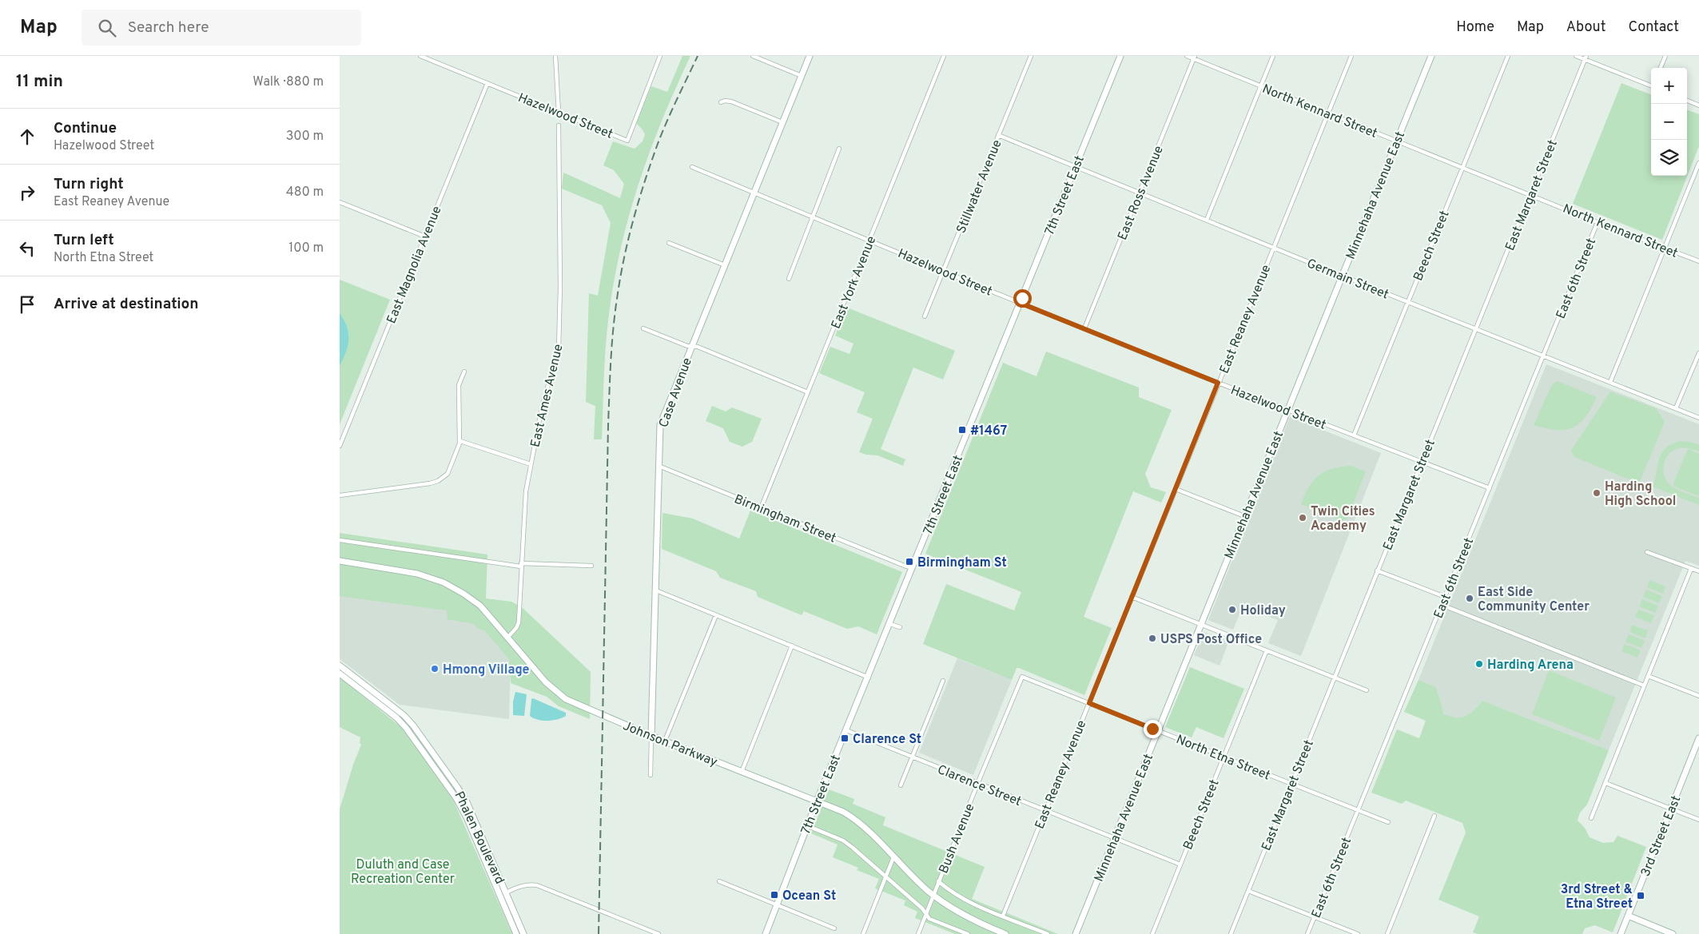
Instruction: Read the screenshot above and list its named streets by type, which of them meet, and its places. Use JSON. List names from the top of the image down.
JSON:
{
  "streets": {
    "street": [
      "North Kennard Street",
      "Hazelwood Street",
      "Stillwater Avenue",
      "East Ross Avenue",
      "7th Street East",
      "Minnehaha Avenue East",
      "East Margaret Street",
      "Beech Street",
      "East Magnolia Avenue",
      "Germain Street",
      "East 6th Street",
      "East York Avenue",
      "East Reaney Avenue",
      "Case Avenue",
      "East Ames Avenue",
      "Birmingham Street",
      "Johnson Parkway",
      "North Etna Street",
      "Clarence Street",
      "3rd Street East",
      "Phalen Boulevard",
      "Bush Avenue"
    ]
  },
  "crossings": [
    ["North Kennard Street", "East Ross Avenue"],
    ["North Kennard Street", "Minnehaha Avenue East"],
    ["North Kennard Street", "East Margaret Street"],
    ["North Kennard Street", "Beech Street"],
    ["North Kennard Street", "East 6th Street"],
    ["North Kennard Street", "East Reaney Avenue"],
    ["Hazelwood Street", "Stillwater Avenue"],
    ["Hazelwood Street", "East Ross Avenue"],
    ["Hazelwood Street", "7th Street East"],
    ["Hazelwood Street", "Minnehaha Avenue East"],
    ["Hazelwood Street", "East Margaret Street"],
    ["Hazelwood Street", "Beech Street"],
    ["Hazelwood Street", "East Magnolia Avenue"],
    ["Hazelwood Street", "East 6th Street"],
    ["Hazelwood Street", "East York Avenue"],
    ["Hazelwood Street", "East Reaney Avenue"],
    ["Hazelwood Street", "Case Avenue"],
    ["Stillwater Avenue", "Germain Street"],
    ["East Ross Avenue", "Germain Street"],
    ["7th Street East", "Germain Street"],
    ["7th Street East", "Birmingham Street"],
    ["7th Street East", "Johnson Parkway"],
    ["7th Street East", "Clarence Street"],
    ["Minnehaha Avenue East", "Germain Street"],
    ["Minnehaha Avenue East", "North Etna Street"],
    ["Minnehaha Avenue East", "Clarence Street"],
    ["East Margaret Street", "Germain Street"],
    ["East Margaret Street", "North Etna Street"],
    ["Beech Street", "Germain Street"],
    ["Beech Street", "North Etna Street"],
    ["Beech Street", "Clarence Street"],
    ["Germain Street", "East 6th Street"],
    ["Germain Street", "East Reaney Avenue"],
    ["East 6th Street", "North Etna Street"],
    ["East York Avenue", "Birmingham Street"],
    ["East Reaney Avenue", "North Etna Street"],
    ["East Reaney Avenue", "Clarence Street"],
    ["Case Avenue", "Birmingham Street"],
    ["Case Avenue", "Johnson Parkway"],
    ["East Ames Avenue", "Johnson Parkway"],
    ["Johnson Parkway", "Bush Avenue"],
    ["North Etna Street", "Bush Avenue"],
    ["Clarence Street", "Bush Avenue"]
  ],
  "parks": ["Duluth and Case Recreation Center"],
  "places": {
    "transit": [
      "#1467",
      "Birmingham St",
      "Clarence St",
      "Ocean St",
      "3rd Street & Etna Street"
    ],
    "other": [
      "Harding High School",
      "Twin Cities Academy",
      "East Side Community Center",
      "Holiday",
      "USPS Post Office",
      "Harding Arena",
      "Hmong Village"
    ]
  },
  "page": {
    "header": "Map",
    "search": "Search here",
    "nav": [
      "Home",
      "Map",
      "About",
      "Contact"
    ],
    "heading": ["11 min", "Walk · 880 m"],
    "map_buttons": ["+", "−"],
    "list": [
      ["Continue", "Hazelwood Street", "300 m"],
      ["Turn right", "East Reaney Avenue", "480 m"],
      ["Turn left", "North Etna Street", "100 m"],
      "Arrive at destination"
    ]
  }
}
